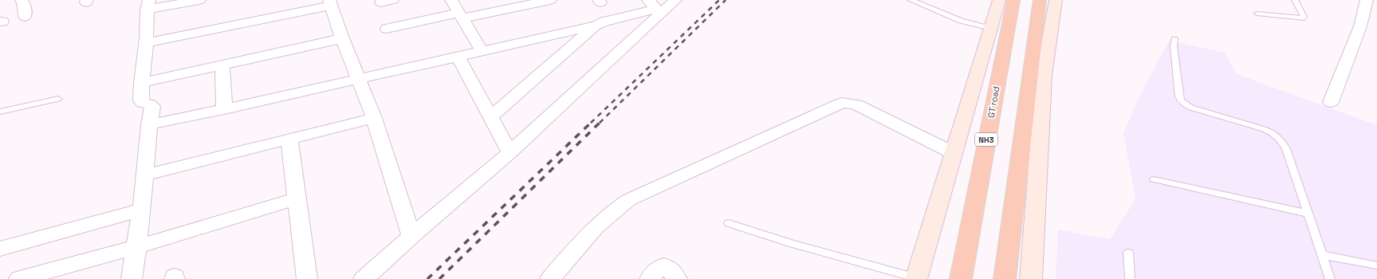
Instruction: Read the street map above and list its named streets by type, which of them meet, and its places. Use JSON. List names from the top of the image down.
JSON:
{
  "streets": {
    "highway": ["GT road", "NH3"]
  }
}
